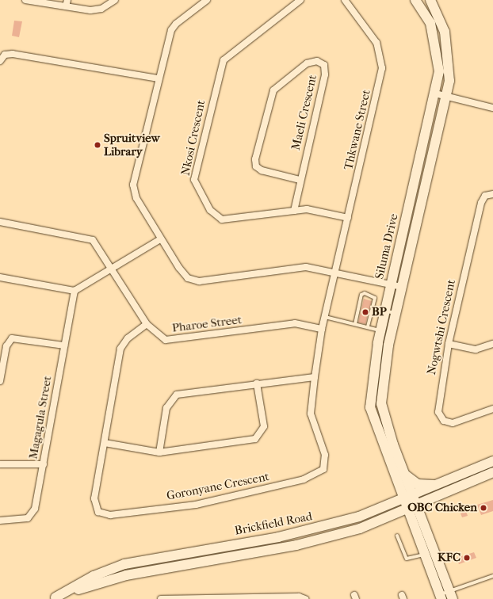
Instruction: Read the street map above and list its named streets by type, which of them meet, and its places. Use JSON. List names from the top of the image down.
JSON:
{
  "streets": {
    "street": [
      "Maeli Crescent",
      "Thkwane Street",
      "Nkosi Crescent",
      "Siluma Drive",
      "Pharoe Street",
      "Nogwtshi Crescent",
      "Magagula Street",
      "Goronyane Crescent",
      "Brickfield Road"
    ]
  },
  "crossings": [
    ["Maeli Crescent", "Nkosi Crescent"],
    ["Thkwane Street", "Nkosi Crescent"],
    ["Thkwane Street", "Goronyane Crescent"],
    ["Siluma Drive", "Brickfield Road"],
    ["Pharoe Street", "Goronyane Crescent"]
  ],
  "places": [
    "Spruitview Library",
    "BP",
    "OBC Chicken",
    "KFC"
  ]
}
